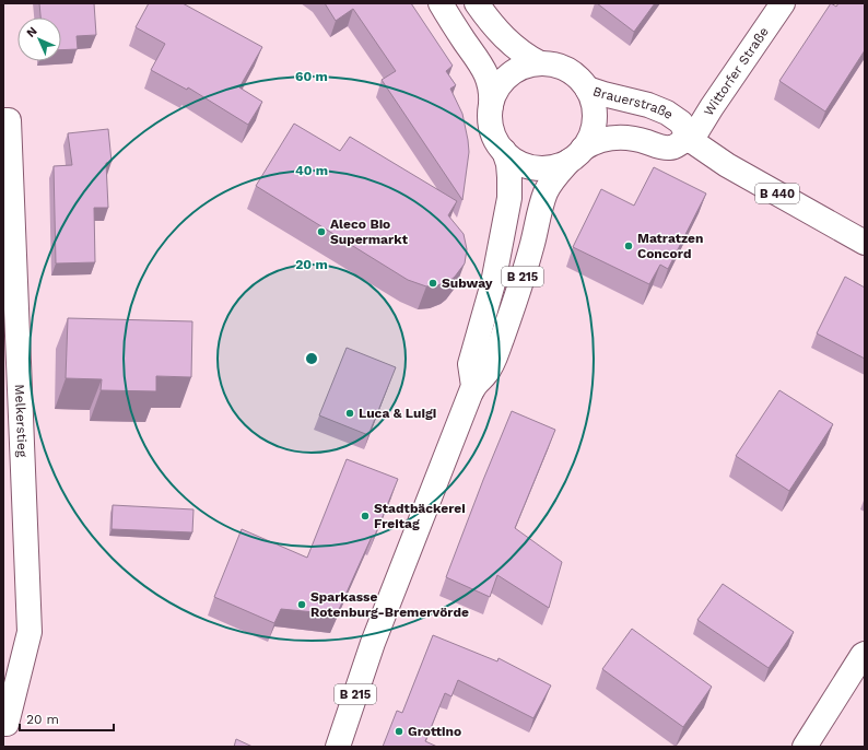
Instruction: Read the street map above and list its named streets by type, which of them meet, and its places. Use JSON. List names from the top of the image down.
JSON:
{
  "streets": {
    "main road": [
      "Wittorfer Straße",
      "Brauerstraße",
      "B 440",
      "B 215",
      "Melkerstieg"
    ]
  },
  "crossings": [
    ["Wittorfer Straße", "Brauerstraße"],
    ["Brauerstraße", "B 215"]
  ],
  "places": [
    "Aleco Bio Supermarkt",
    "Matratzen Concord",
    "Subway",
    "Luca & Luigi",
    "Stadtbäckerei Freitag",
    "Sparkasse Rotenburg-Bremervörde",
    "Grottino"
  ],
  "scale_bar": "20 m",
  "north": "top left",
  "rings": ["60 m", "40 m", "20 m"]
}
